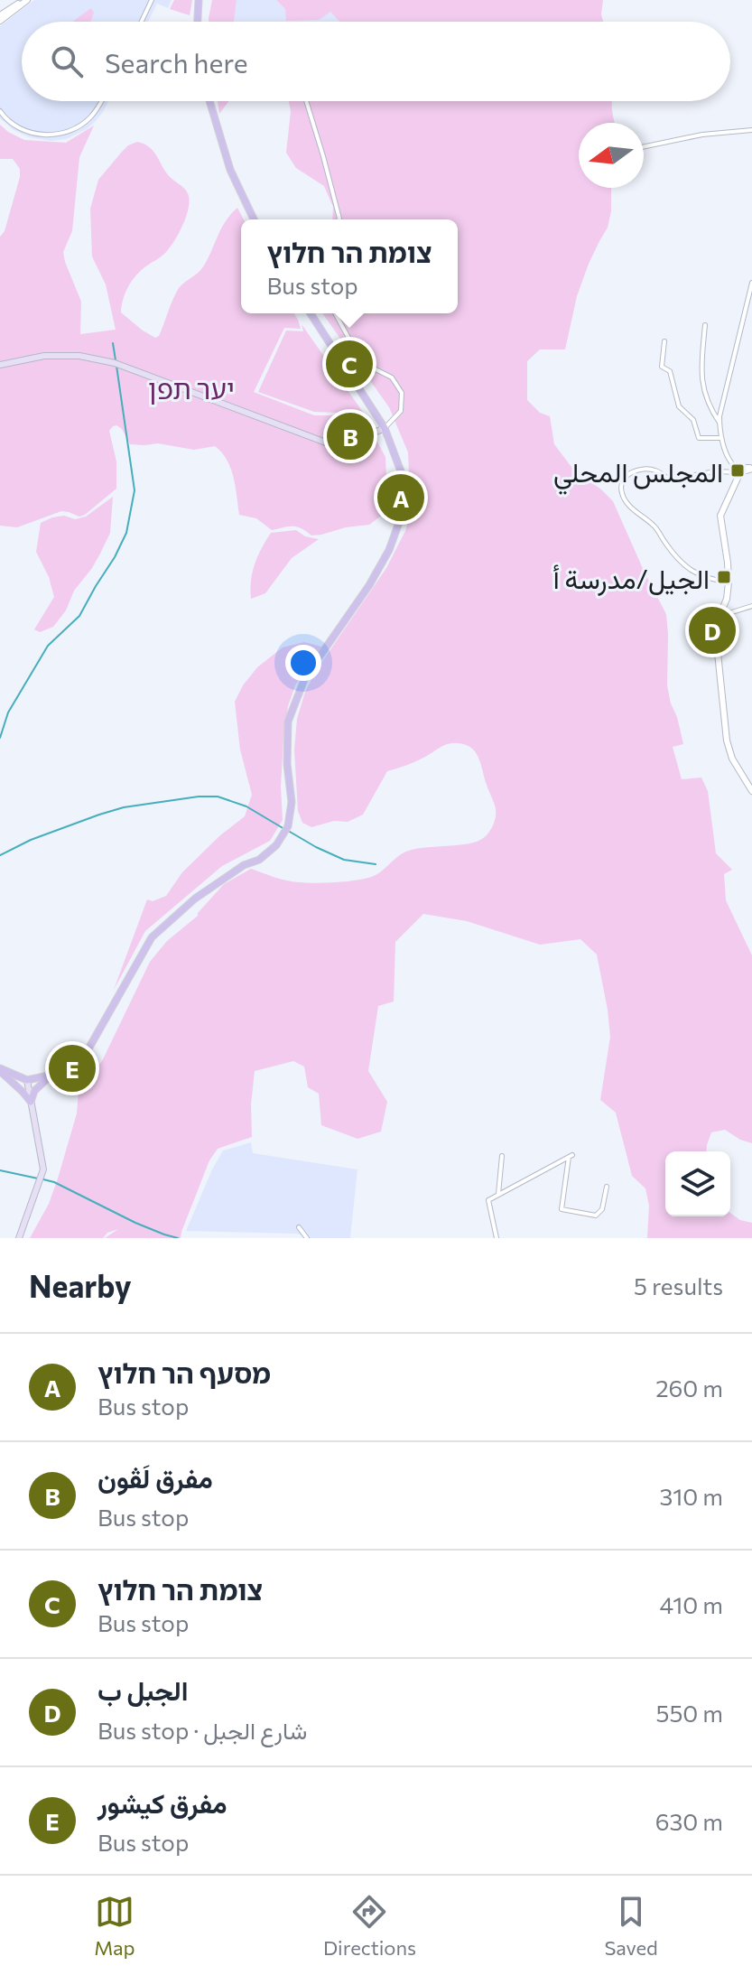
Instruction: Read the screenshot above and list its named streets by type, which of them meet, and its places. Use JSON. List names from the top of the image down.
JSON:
{
  "parks": ["יער תפן"],
  "places": {
    "transit": ["المجلس المحلي", "الجيل/مدرسة أ"]
  },
  "north": "left",
  "page": {
    "search": "Search here",
    "popup": ["צומת הר חלוץ", "Bus stop"],
    "pins": [
      "C",
      "B",
      "A",
      "D",
      "E"
    ],
    "heading": ["Nearby", "5 results"],
    "list": [
      {
        "mark": "A",
        "name": "מסעף הר חלוץ",
        "note": "Bus stop",
        "value": "260 m"
      },
      {
        "mark": "B",
        "name": "مفرق لَڤون",
        "note": "Bus stop",
        "value": "310 m"
      },
      {
        "mark": "C",
        "name": "צומת הר חלוץ",
        "note": "Bus stop",
        "value": "410 m"
      },
      {
        "mark": "D",
        "name": "الجبل ب",
        "note": "Bus stop · شارع الجبل",
        "value": "550 m"
      },
      {
        "mark": "E",
        "name": "مفرق كيشور",
        "note": "Bus stop",
        "value": "630 m"
      }
    ],
    "nav": ["Map", "Directions", "Saved"]
  }
}
